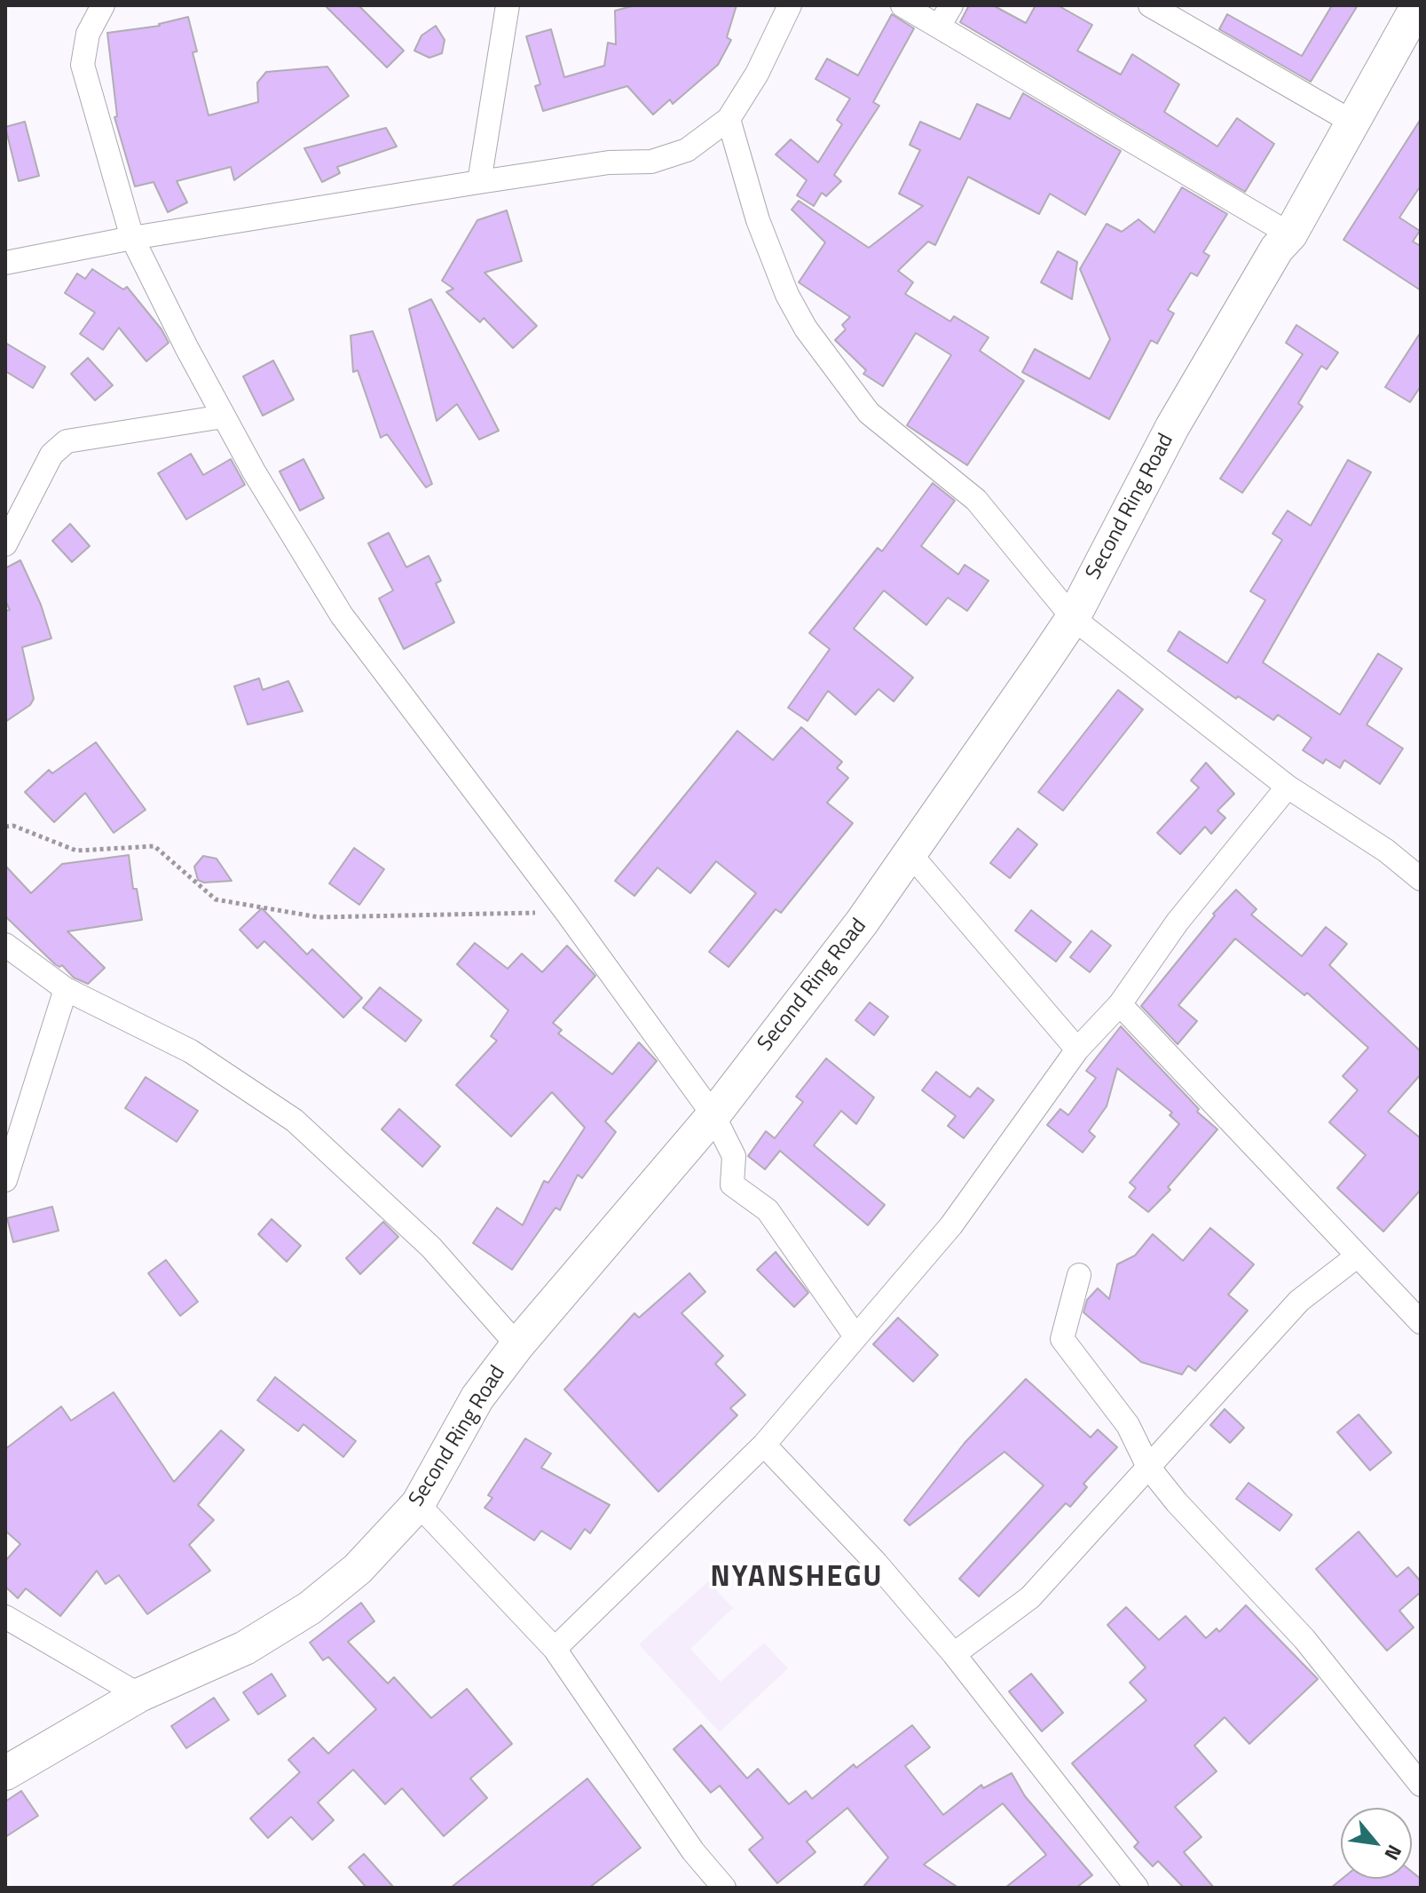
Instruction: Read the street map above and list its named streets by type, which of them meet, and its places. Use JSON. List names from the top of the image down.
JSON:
{
  "streets": {
    "street": ["Second Ring Road"]
  },
  "districts": ["NYANSHEGU"],
  "north": "bottom right"
}
